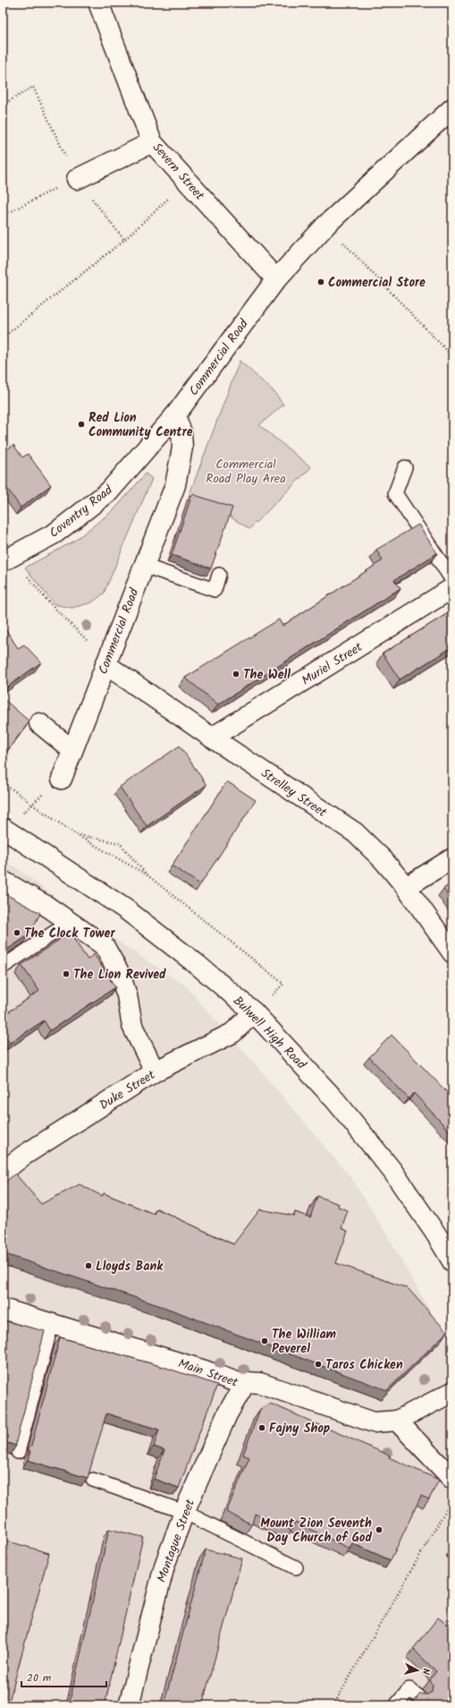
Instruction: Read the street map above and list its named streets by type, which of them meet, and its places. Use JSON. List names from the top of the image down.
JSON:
{
  "streets": {
    "street": [
      "Severn Street",
      "Commercial Road",
      "Coventry Road",
      "Muriel Street",
      "Strelley Street",
      "Bulwell High Road",
      "Duke Street",
      "Main Street",
      "Montague Street"
    ]
  },
  "crossings": [
    ["Severn Street", "Commercial Road"],
    ["Commercial Road", "Coventry Road"],
    ["Commercial Road", "Strelley Street"],
    ["Muriel Street", "Strelley Street"],
    ["Bulwell High Road", "Duke Street"],
    ["Main Street", "Montague Street"]
  ],
  "parks": ["Commercial Road Play Area"],
  "places": [
    "Commercial Store",
    "Red Lion Community Centre",
    "The Well",
    "The Clock Tower",
    "The Lion Revived",
    "Lloyds Bank",
    "The William Peverel",
    "Taros Chicken",
    "Fajny Shop",
    "Mount Zion Seventh Day Church of God"
  ],
  "scale_bar": "20 m",
  "north": "right"
}
